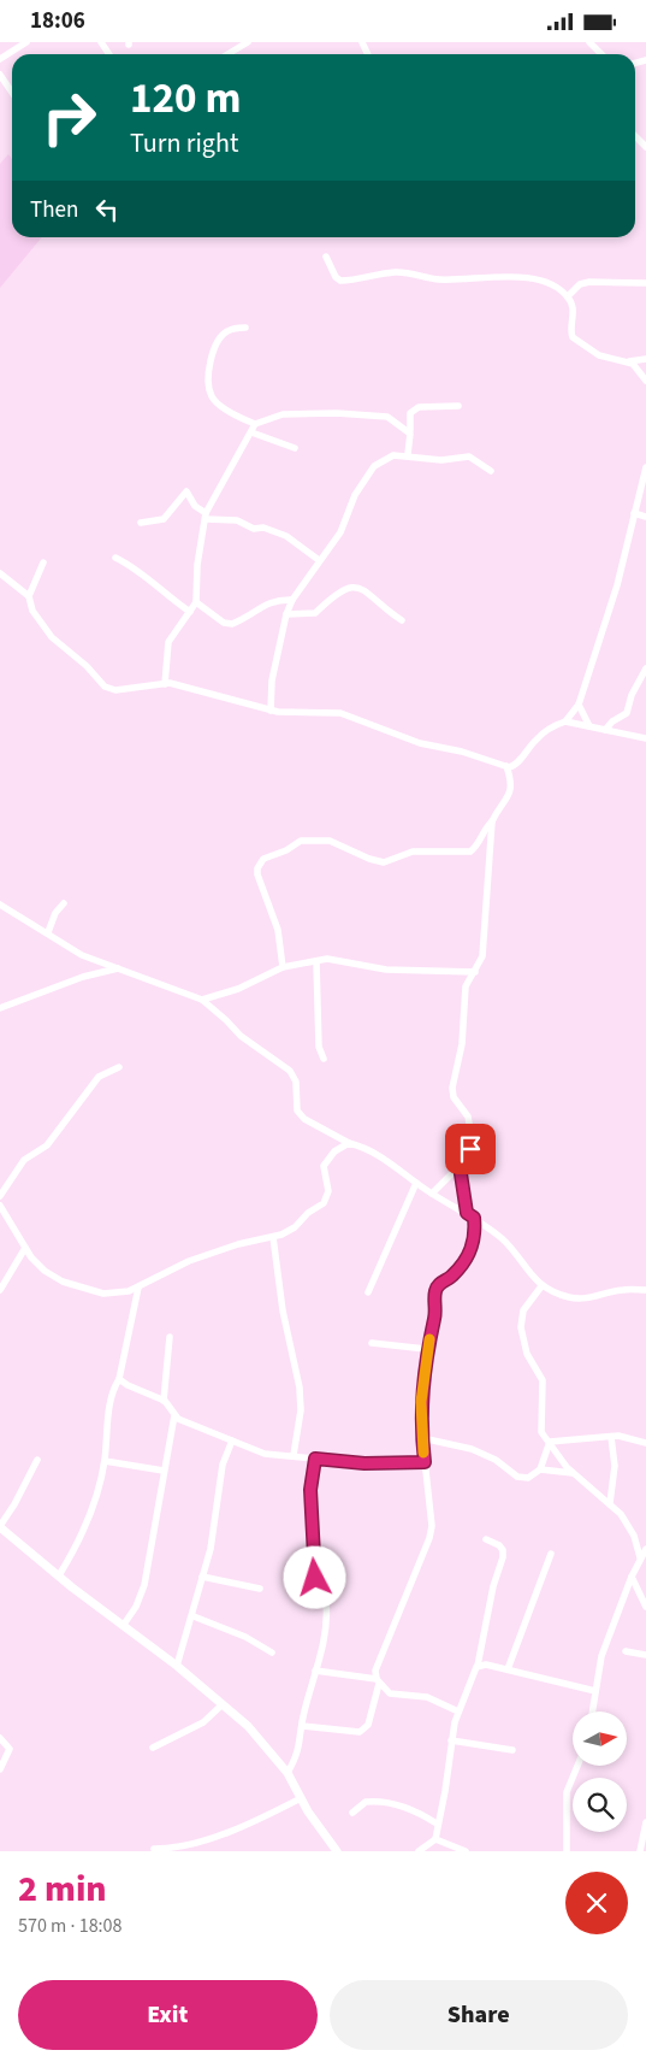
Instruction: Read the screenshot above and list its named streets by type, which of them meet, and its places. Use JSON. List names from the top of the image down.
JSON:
{
  "north": "right",
  "page": {
    "status": "18:06",
    "turn": ["120 m", "Turn right"],
    "then": "Then",
    "heading": ["2 min", "570 m · 18:08"],
    "buttons": ["Exit", "Share"]
  }
}
